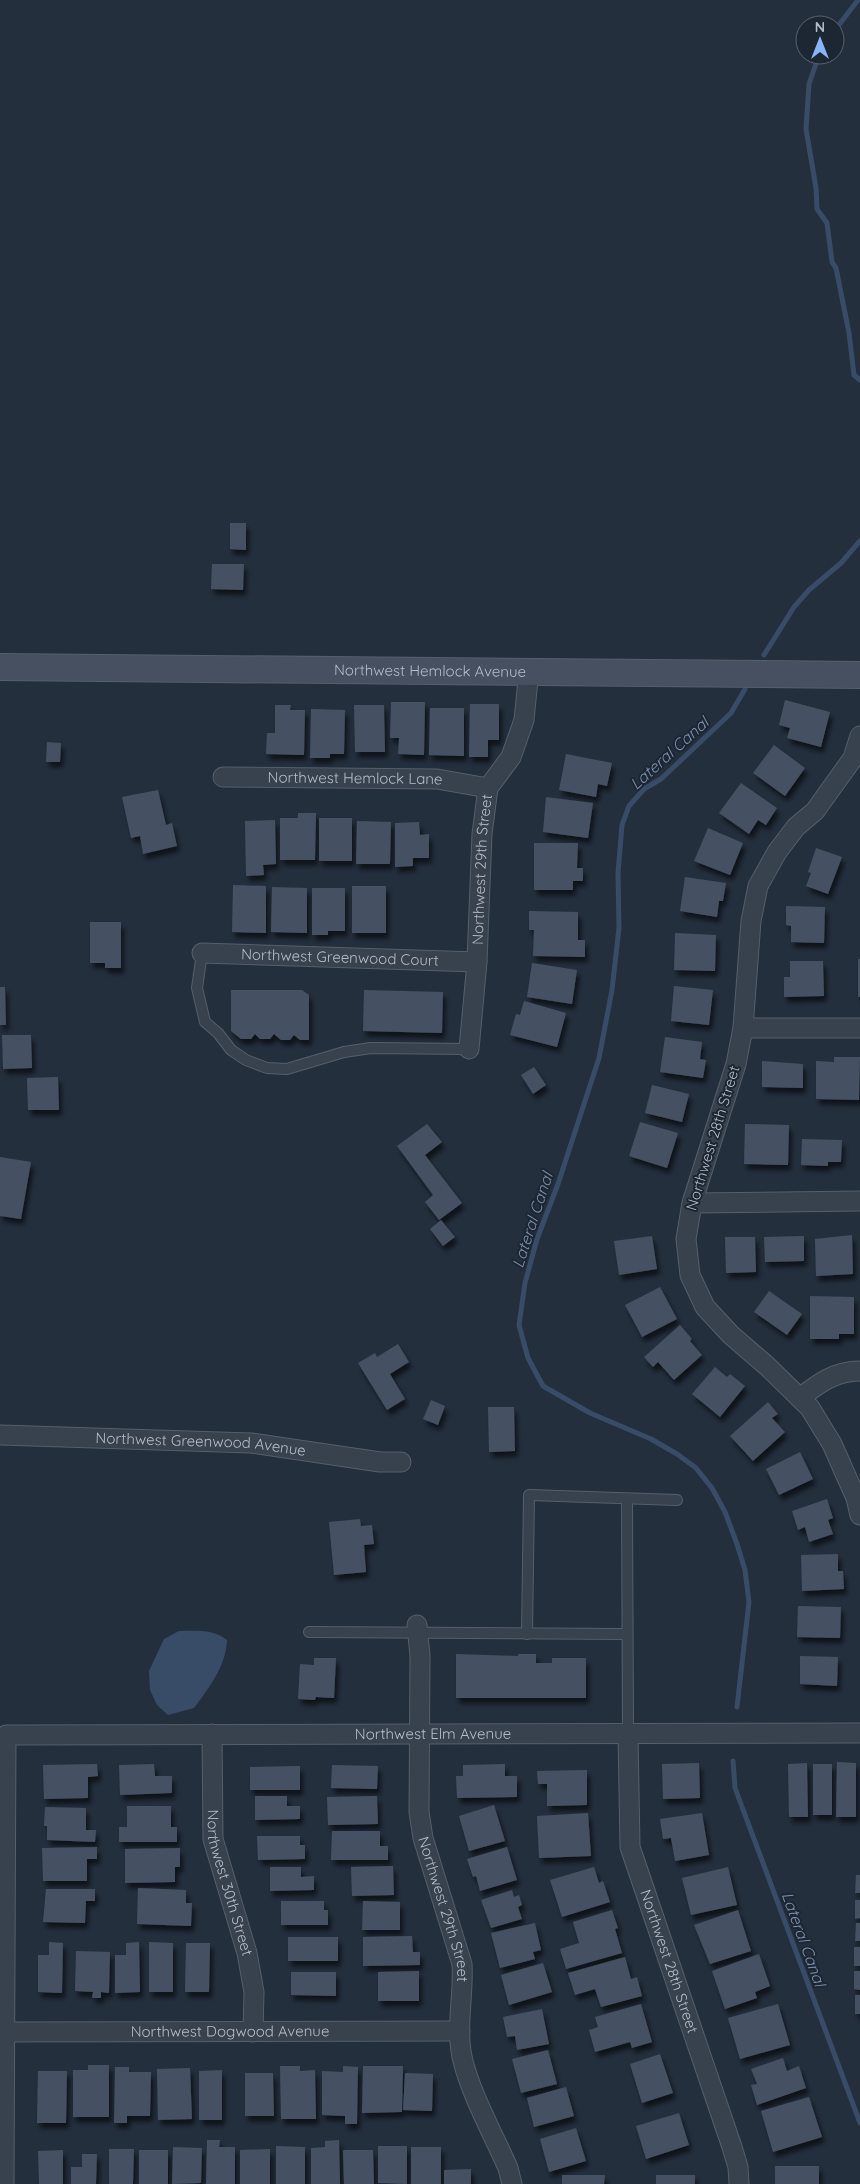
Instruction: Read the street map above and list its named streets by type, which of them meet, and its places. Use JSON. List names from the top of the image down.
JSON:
{
  "streets": {
    "street": [
      "Northwest Hemlock Avenue",
      "Northwest Hemlock Lane",
      "Northwest 29th Street",
      "Northwest Greenwood Court",
      "Northwest 28th Street",
      "Northwest Greenwood Avenue",
      "Northwest Elm Avenue",
      "Northwest 30th Street",
      "Northwest Dogwood Avenue"
    ]
  },
  "crossings": [
    ["Northwest Hemlock Avenue", "Northwest 29th Street"],
    ["Northwest Hemlock Lane", "Northwest 29th Street"],
    ["Northwest 29th Street", "Northwest Greenwood Court"],
    ["Northwest 29th Street", "Northwest Elm Avenue"],
    ["Northwest 29th Street", "Northwest Dogwood Avenue"],
    ["Northwest 28th Street", "Northwest Elm Avenue"],
    ["Northwest Elm Avenue", "Northwest 30th Street"],
    ["Northwest Elm Avenue", "Northwest Dogwood Avenue"],
    ["Northwest 30th Street", "Northwest Dogwood Avenue"]
  ],
  "water": ["Lateral Canal"],
  "north": "top"
}
